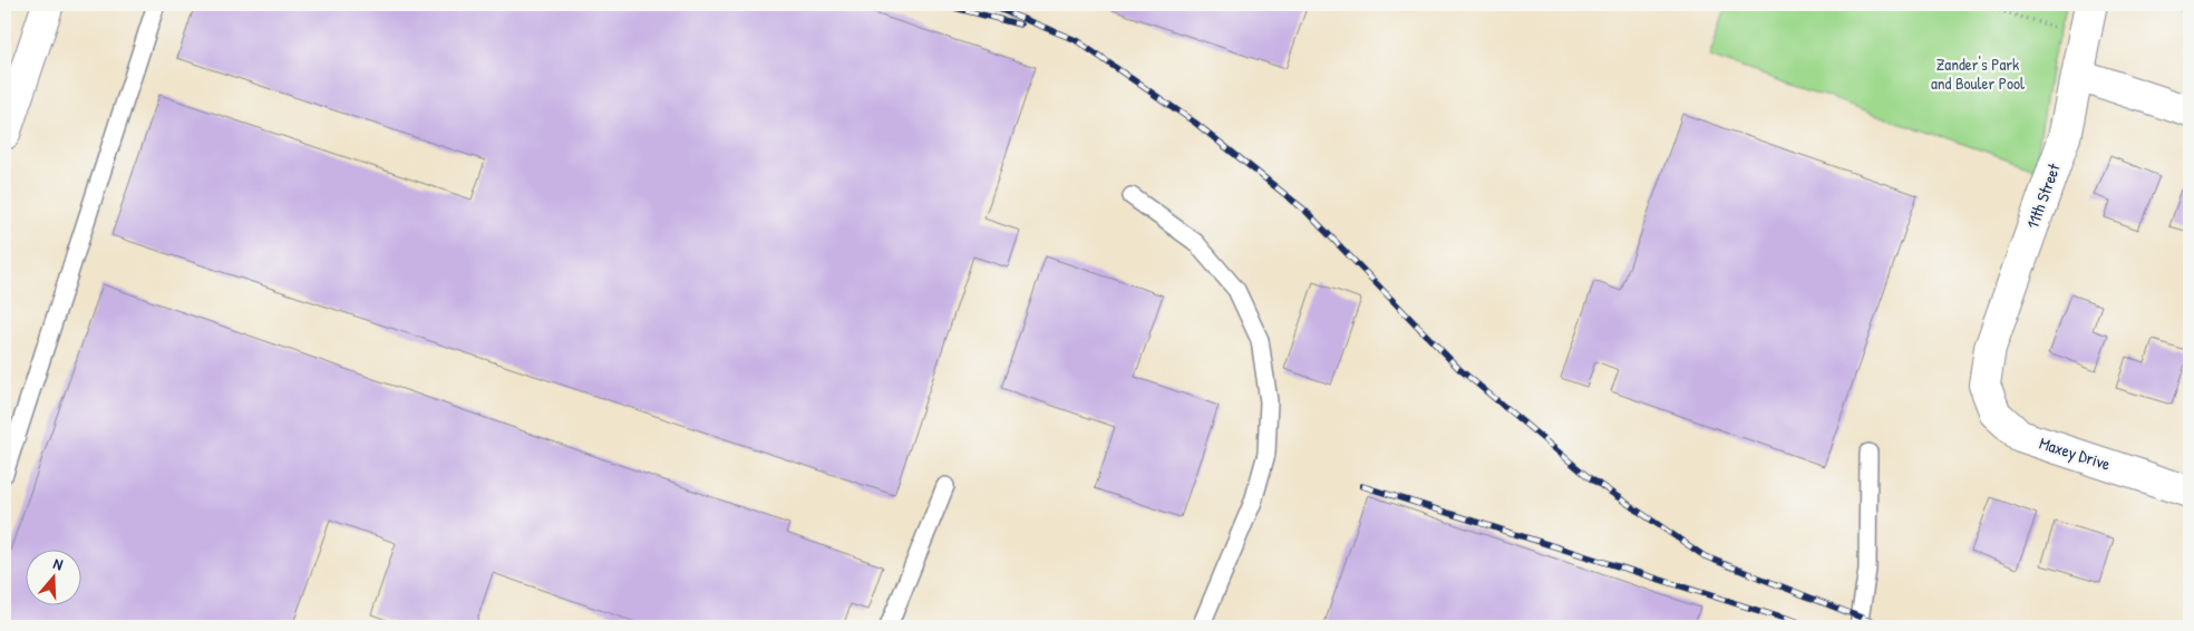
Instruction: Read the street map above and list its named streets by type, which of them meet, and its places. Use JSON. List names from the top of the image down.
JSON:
{
  "streets": {
    "street": ["11th Street", "Maxey Drive"]
  },
  "crossings": [
    ["11th Street", "Maxey Drive"]
  ],
  "parks": ["Zander's Park and Bouler Pool"],
  "north": "top"
}
